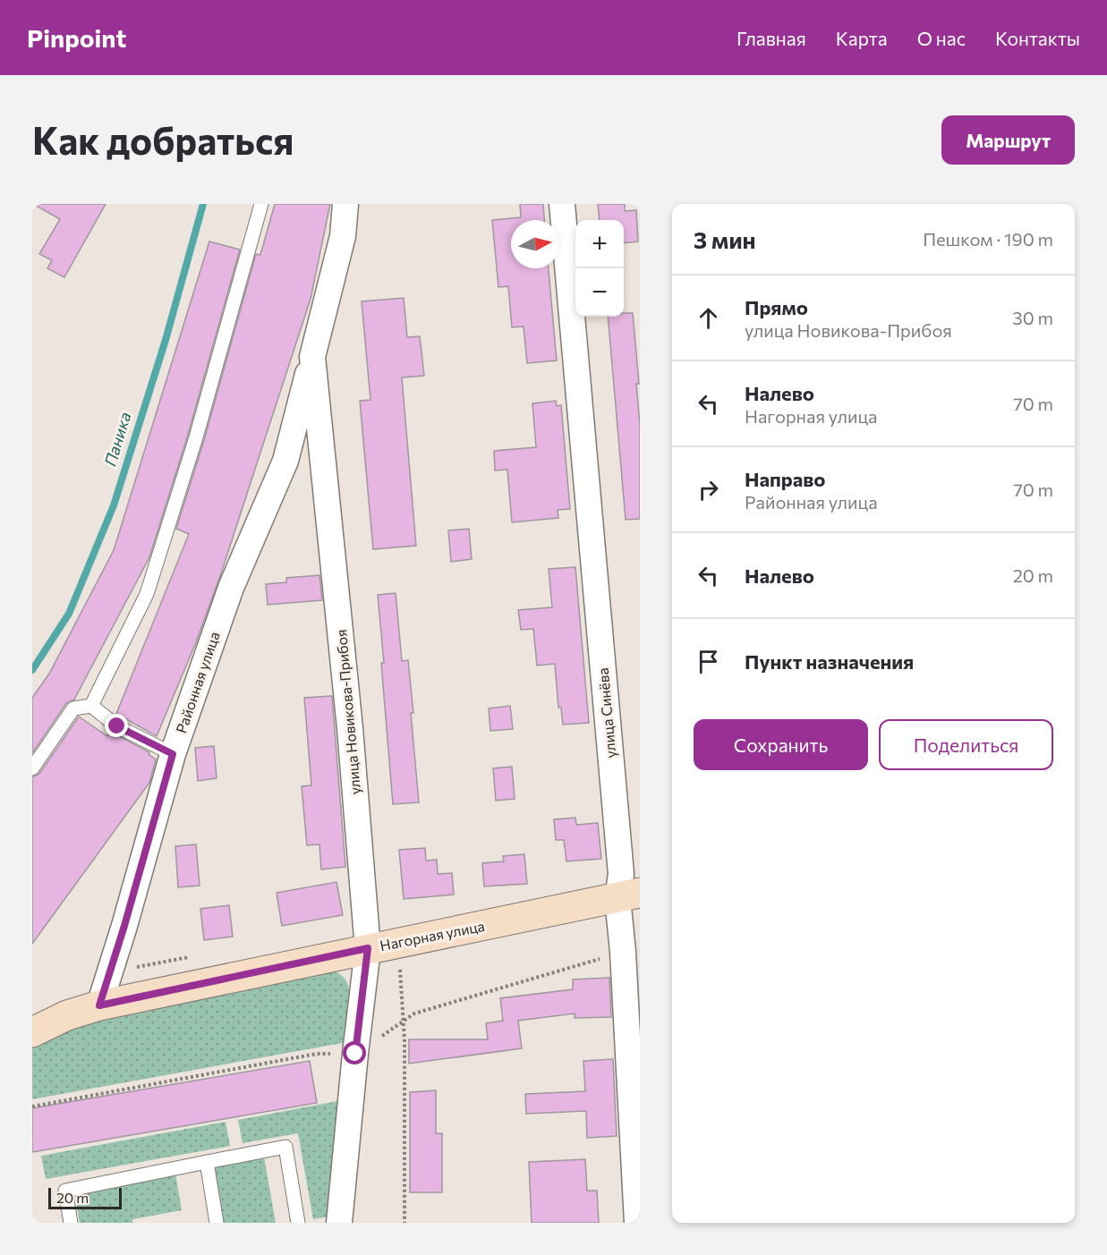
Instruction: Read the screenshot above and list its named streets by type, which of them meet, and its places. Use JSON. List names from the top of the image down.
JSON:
{
  "streets": {
    "street": [
      "Районная улица",
      "улица Новикова-Прибоя",
      "улица Синёва",
      "Нагорная улица"
    ]
  },
  "crossings": [
    ["Районная улица", "улица Новикова-Прибоя"],
    ["Районная улица", "Нагорная улица"],
    ["улица Новикова-Прибоя", "Нагорная улица"],
    ["улица Синёва", "Нагорная улица"]
  ],
  "water": ["Паника"],
  "scale_bar": "20 m",
  "north": "right",
  "page": {
    "header": "Pinpoint",
    "nav": [
      "Главная",
      "Карта",
      "О нас",
      "Контакты"
    ],
    "buttons": [
      "Маршрут",
      ["Сохранить", "Поделиться"]
    ],
    "title": "Как добраться",
    "heading": ["3 мин", "Пешком · 190 m"],
    "map_buttons": ["+", "−"],
    "list": [
      ["Прямо", "улица Новикова-Прибоя", "30 m"],
      ["Налево", "Нагорная улица", "70 m"],
      ["Направо", "Районная улица", "70 m"],
      ["Налево", "20 m"],
      "Пункт назначения"
    ],
    "scale": "20 m"
  }
}
